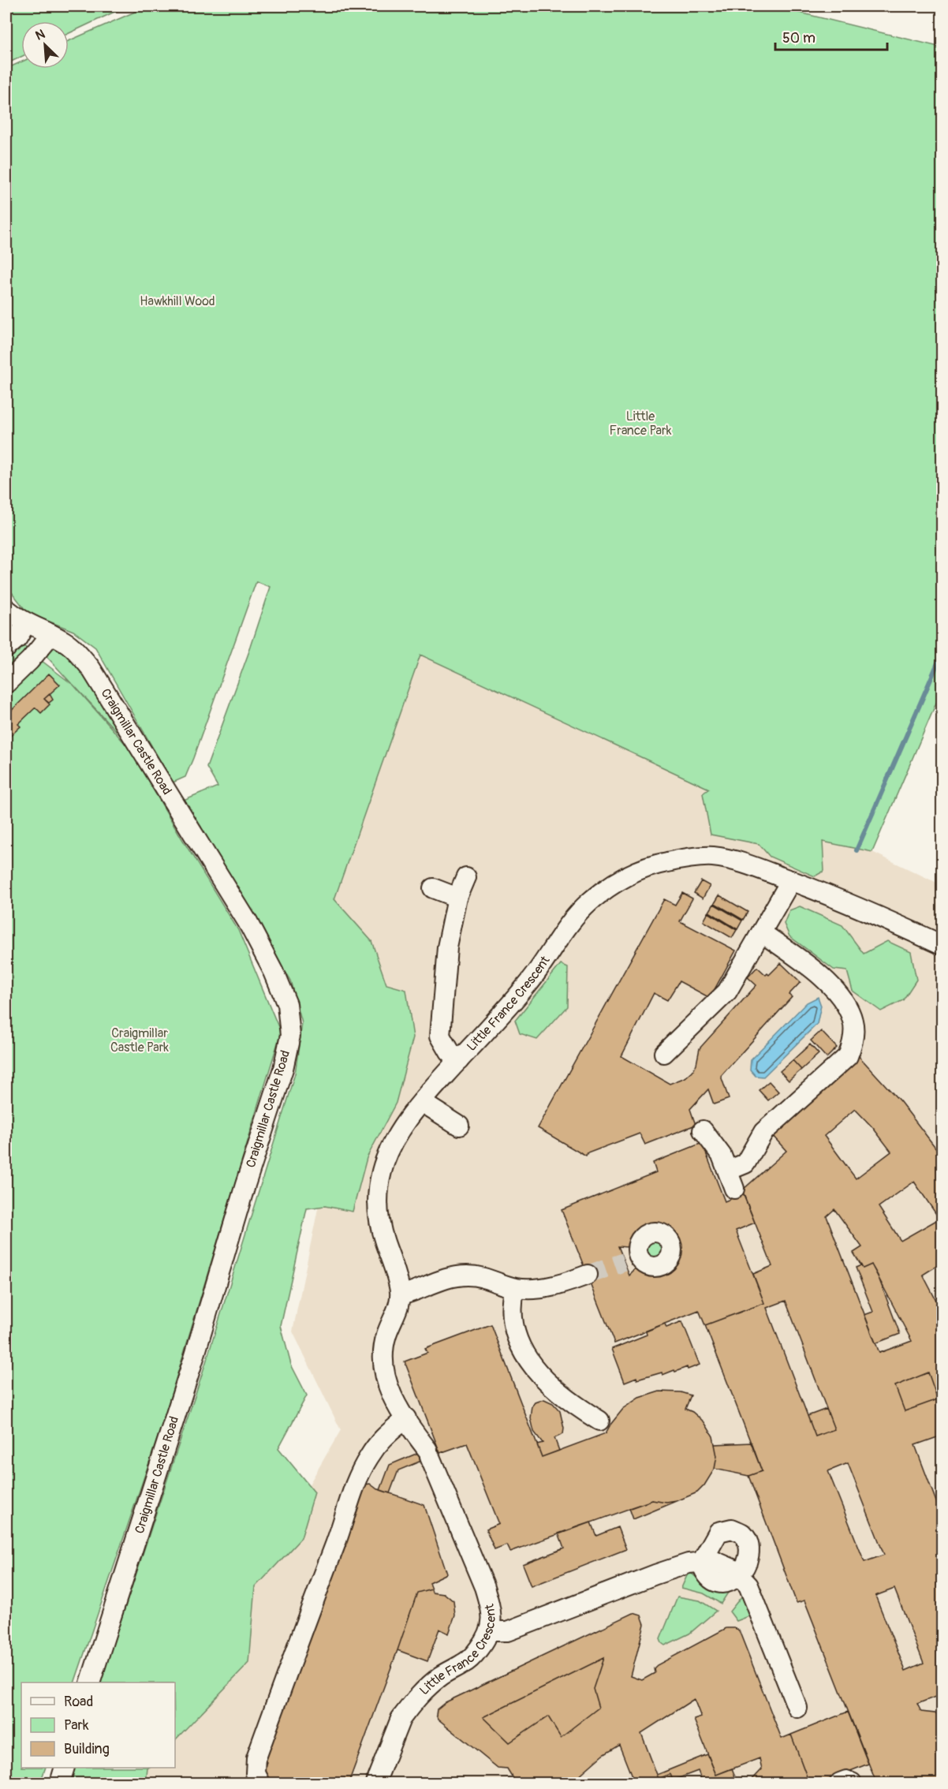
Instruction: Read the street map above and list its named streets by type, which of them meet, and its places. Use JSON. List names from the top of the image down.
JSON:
{
  "streets": {
    "street": ["Craigmillar Castle Road", "Little France Crescent"]
  },
  "parks": ["Hawkhill Wood", "Little France Park", "Craigmillar Castle Park"],
  "legend": ["Road", "Park", "Building"],
  "scale_bar": "50 m",
  "north": "top left"
}
